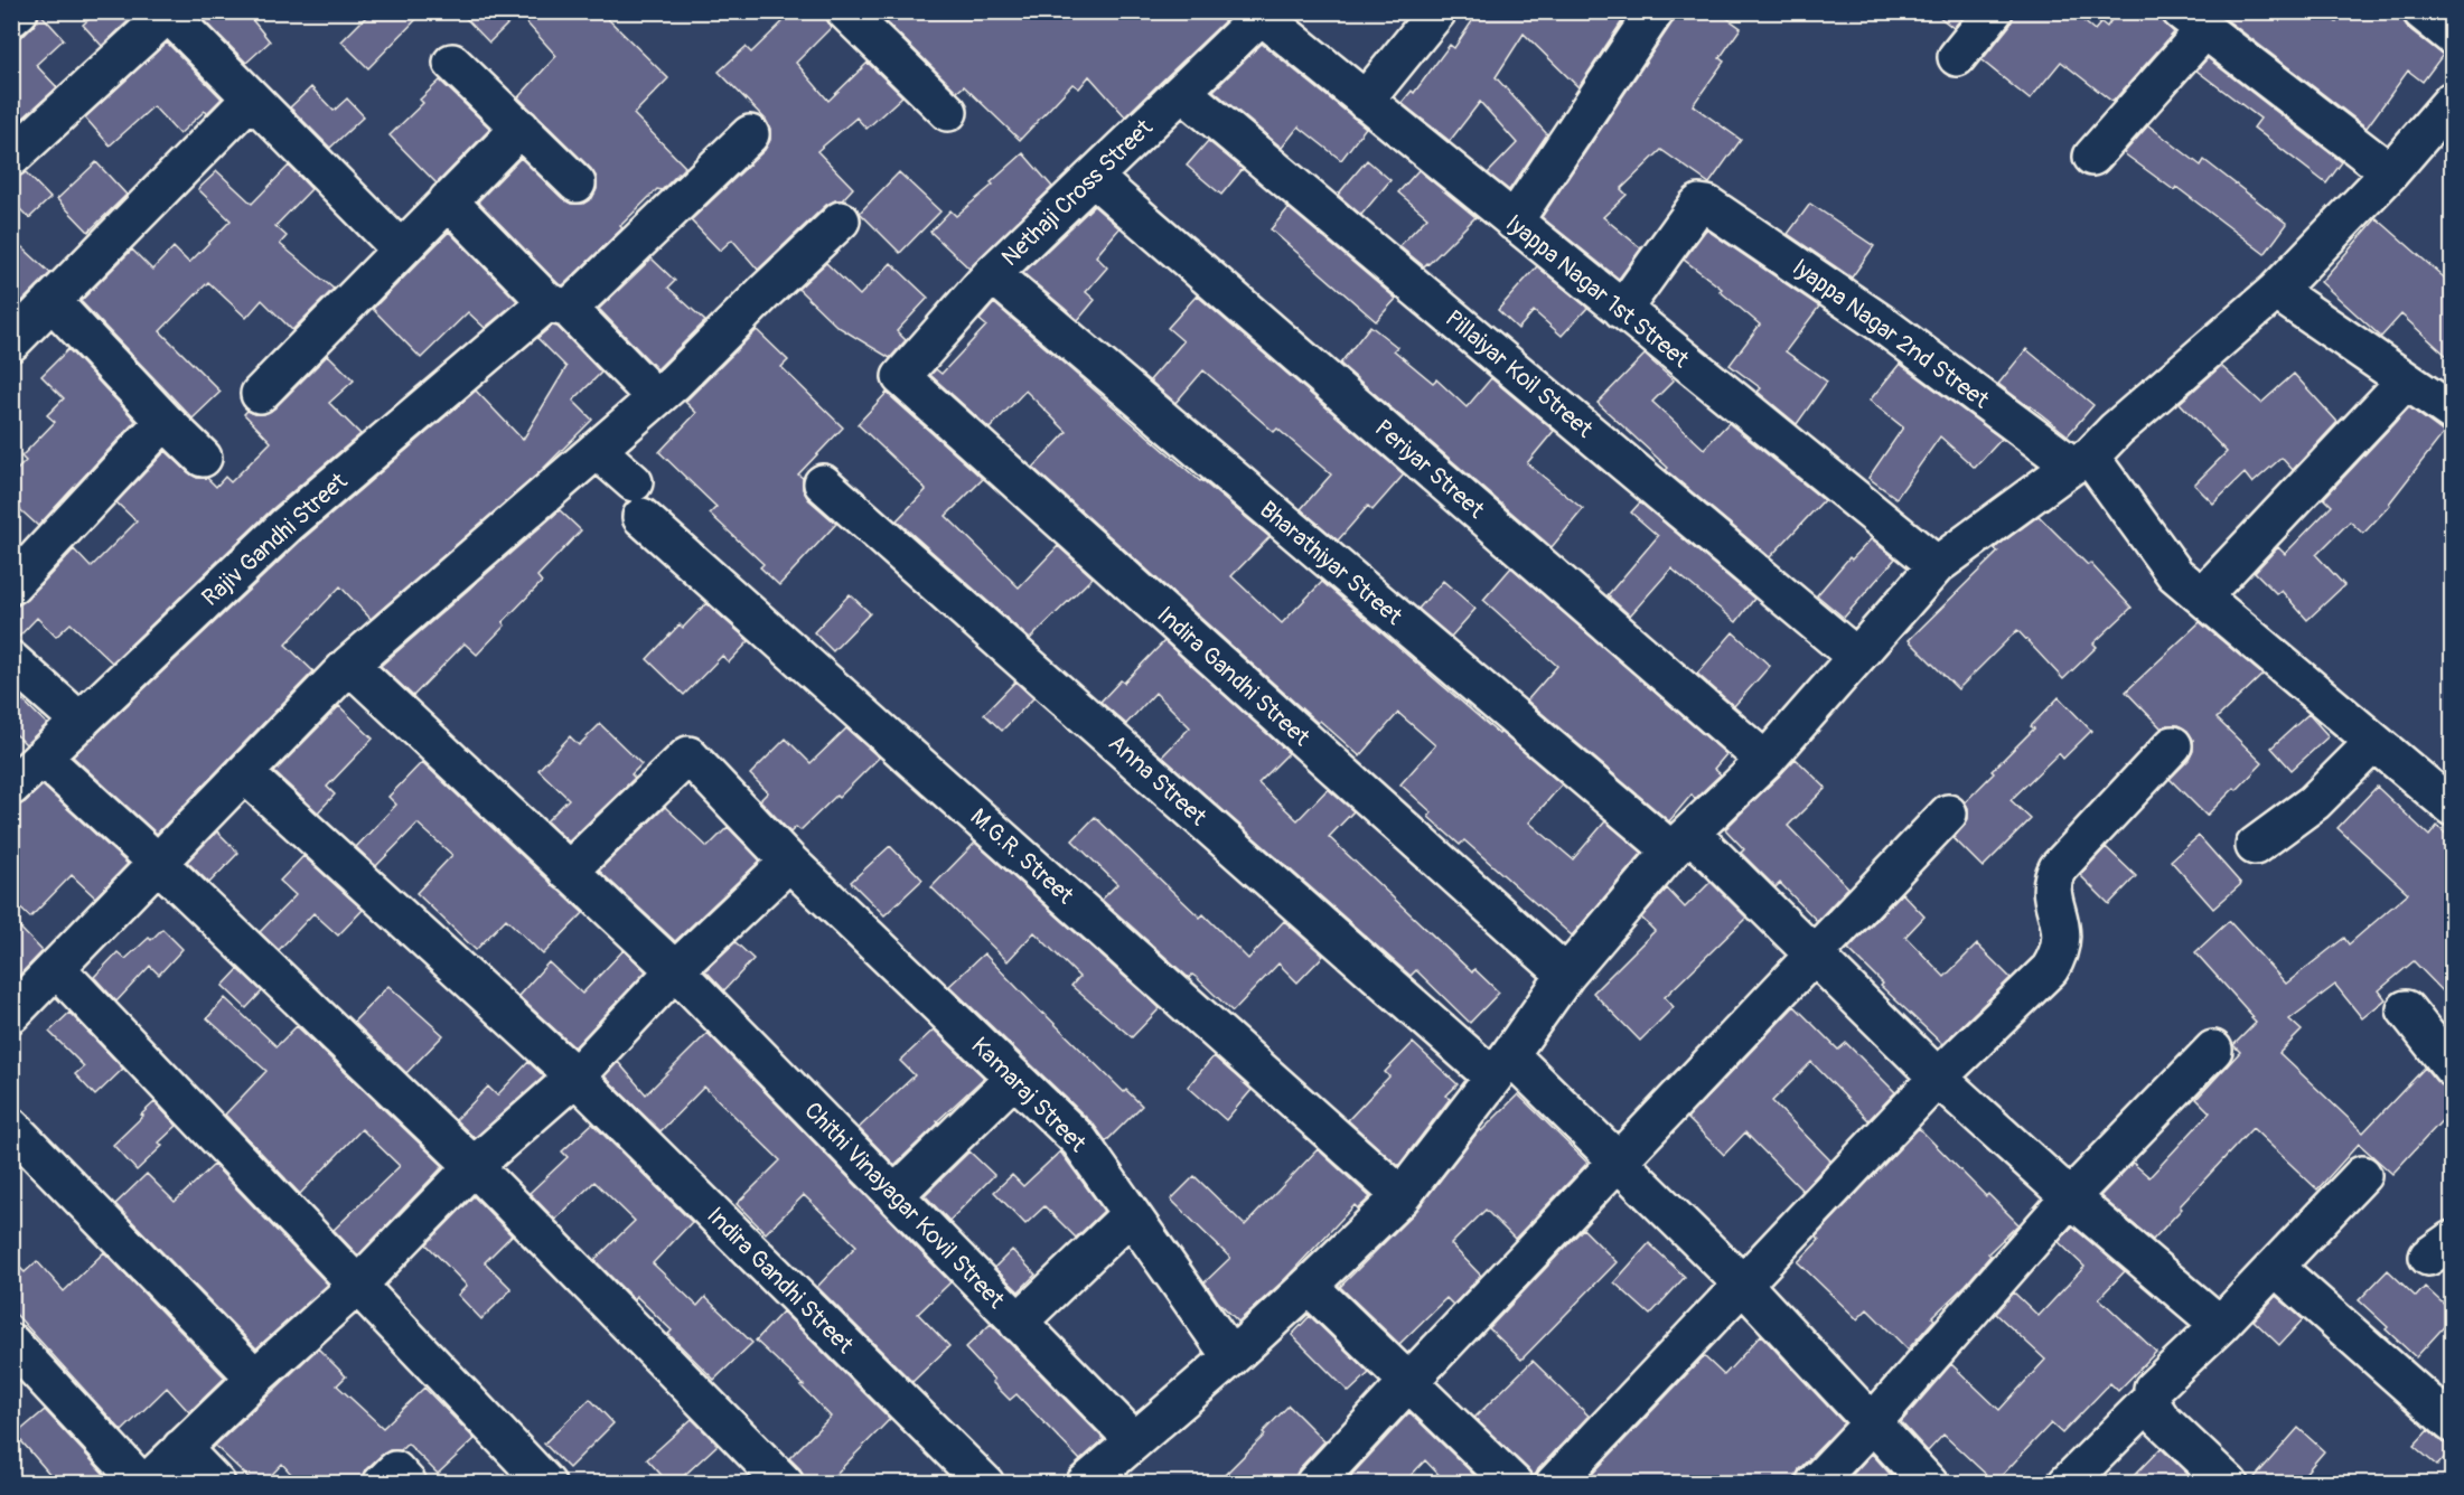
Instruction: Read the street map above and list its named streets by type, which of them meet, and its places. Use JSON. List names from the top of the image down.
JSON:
{
  "streets": {
    "street": [
      "Nethaji Cross Street",
      "Iyappa Nagar 1st Street",
      "Iyappa Nagar 2nd Street",
      "Pillaiyar Koil Street",
      "Periyar Street",
      "Rajiv Gandhi Street",
      "Bharathiyar Street",
      "Indira Gandhi Street",
      "Anna Street",
      "M.G.R. Street",
      "Kamaraj Street",
      "Chithi Vinayagar Kovil Street"
    ]
  },
  "crossings": [
    ["Nethaji Cross Street", "Iyappa Nagar 1st Street"],
    ["Nethaji Cross Street", "Pillaiyar Koil Street"],
    ["Nethaji Cross Street", "Periyar Street"],
    ["Nethaji Cross Street", "Bharathiyar Street"],
    ["Nethaji Cross Street", "Indira Gandhi Street"],
    ["Iyappa Nagar 1st Street", "Iyappa Nagar 2nd Street"],
    ["Kamaraj Street", "Chithi Vinayagar Kovil Street"]
  ]
}
